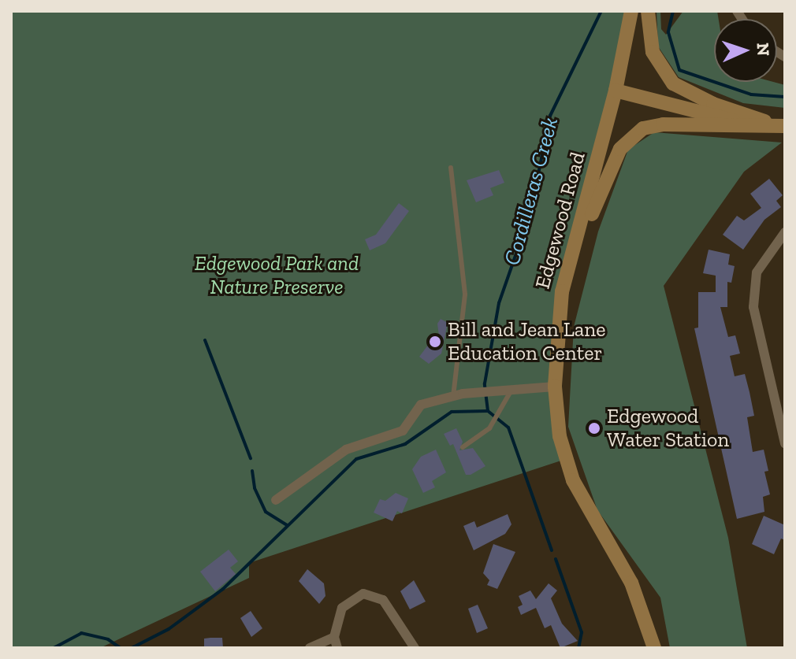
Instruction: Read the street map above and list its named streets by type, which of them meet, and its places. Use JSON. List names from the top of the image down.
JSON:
{
  "streets": {
    "main road": ["Edgewood Road"]
  },
  "water": ["Cordilleras Creek"],
  "parks": ["Edgewood Park and Nature Preserve"],
  "places": ["Bill and Jean Lane Education Center", "Edgewood Water Station"],
  "north": "right"
}
